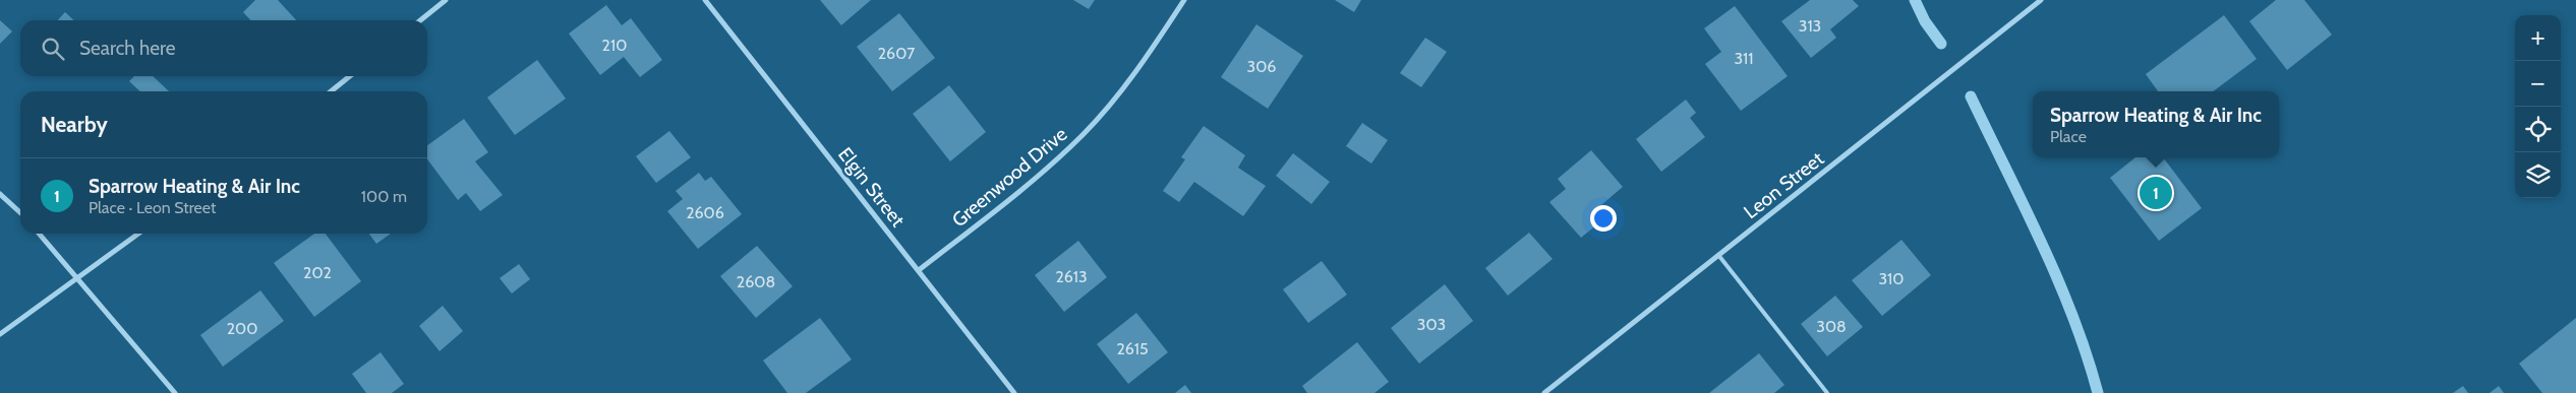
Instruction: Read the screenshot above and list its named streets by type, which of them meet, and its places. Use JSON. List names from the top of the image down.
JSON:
{
  "streets": {
    "street": ["Greenwood Drive", "Leon Street", "Elgin Street"]
  },
  "crossings": [
    ["Greenwood Drive", "Elgin Street"]
  ],
  "house_numbers": [
    "313",
    "210",
    "2607",
    "311",
    "306",
    "2606",
    "202",
    "2613",
    "310",
    "2608",
    "303",
    "308",
    "200",
    "2615"
  ],
  "page": {
    "map_buttons": ["+", "−"],
    "search": "Search here",
    "popup": ["Sparrow Heating & Air Inc", "Place"],
    "heading": "Nearby",
    "list": [
      {
        "mark": "1",
        "name": "Sparrow Heating & Air Inc",
        "note": "Place · Leon Street",
        "value": "100 m"
      }
    ],
    "pins": "1"
  }
}
